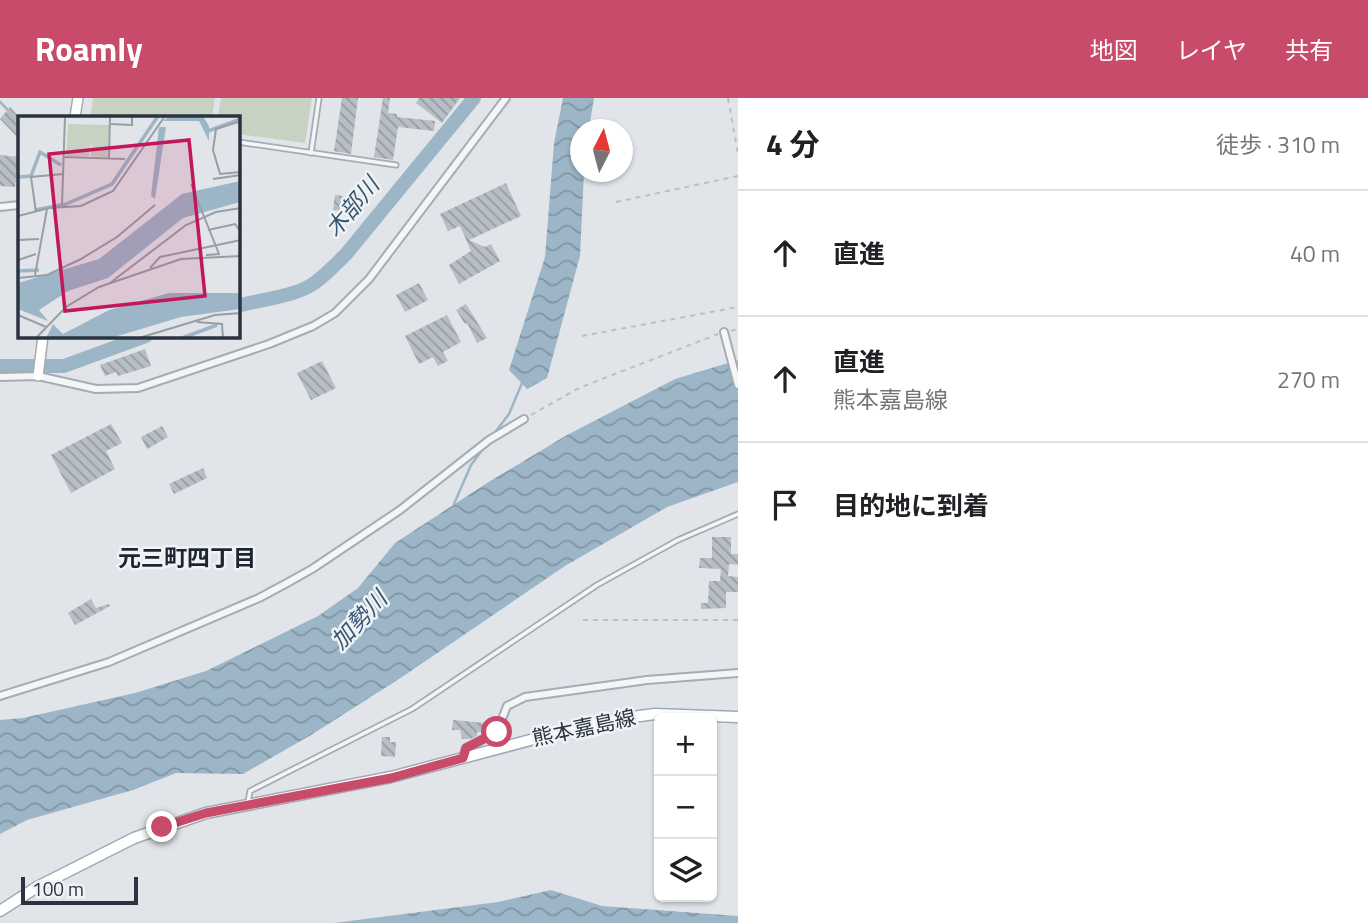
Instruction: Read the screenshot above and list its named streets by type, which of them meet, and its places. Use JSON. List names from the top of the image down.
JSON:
{
  "streets": {
    "main road": ["熊本嘉島線"]
  },
  "districts": ["元三町四丁目"],
  "water": ["木部川", "加勢川"],
  "scale_bar": "100 m",
  "north": "top",
  "page": {
    "header": "Roamly",
    "nav": ["地図", "レイヤ", "共有"],
    "heading": ["4 分", "徒歩 · 310 m"],
    "list": [
      ["直進", "40 m"],
      ["直進", "熊本嘉島線", "270 m"],
      "目的地に到着"
    ],
    "map_buttons": ["+", "−"],
    "scale": "100 m"
  }
}
